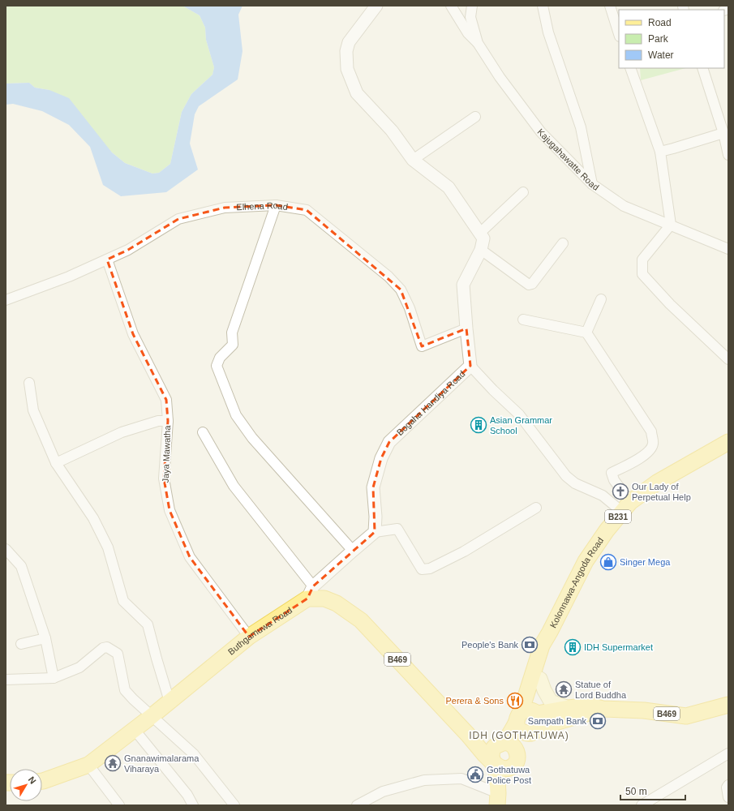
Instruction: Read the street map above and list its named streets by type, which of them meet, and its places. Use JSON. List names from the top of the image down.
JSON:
{
  "streets": {
    "main road": [
      "B231",
      "Kolonnawa-Angoda Road",
      "Buthgamuwa Road",
      "B469"
    ],
    "street": [
      "Kajugahawatte Road",
      "Elhena Road",
      "Bogaha Handiya Road",
      "Jaya Mawatha"
    ]
  },
  "crossings": [
    ["Elhena Road", "Bogaha Handiya Road"],
    ["Elhena Road", "Jaya Mawatha"],
    ["Jaya Mawatha", "Buthgamuwa Road"],
    ["B231", "Kolonnawa-Angoda Road"],
    ["B231", "B469"],
    ["Kolonnawa-Angoda Road", "B469"],
    ["Buthgamuwa Road", "B469"]
  ],
  "districts": ["IDH (GOTHATUWA)"],
  "places": {
    "building": ["Asian Grammar School", "IDH Supermarket"],
    "church": ["Our Lady of Perpetual Help"],
    "shop": ["Singer Mega"],
    "bank": ["People's Bank", "Sampath Bank"],
    "temple": ["Statue of Lord Buddha", "Gnanawimalarama Viharaya"],
    "restaurant": ["Perera & Sons"],
    "public building": ["Gothatuwa Police Post"]
  },
  "legend": ["Road", "Park", "Water"],
  "scale_bar": "50 m",
  "north": "top right"
}
